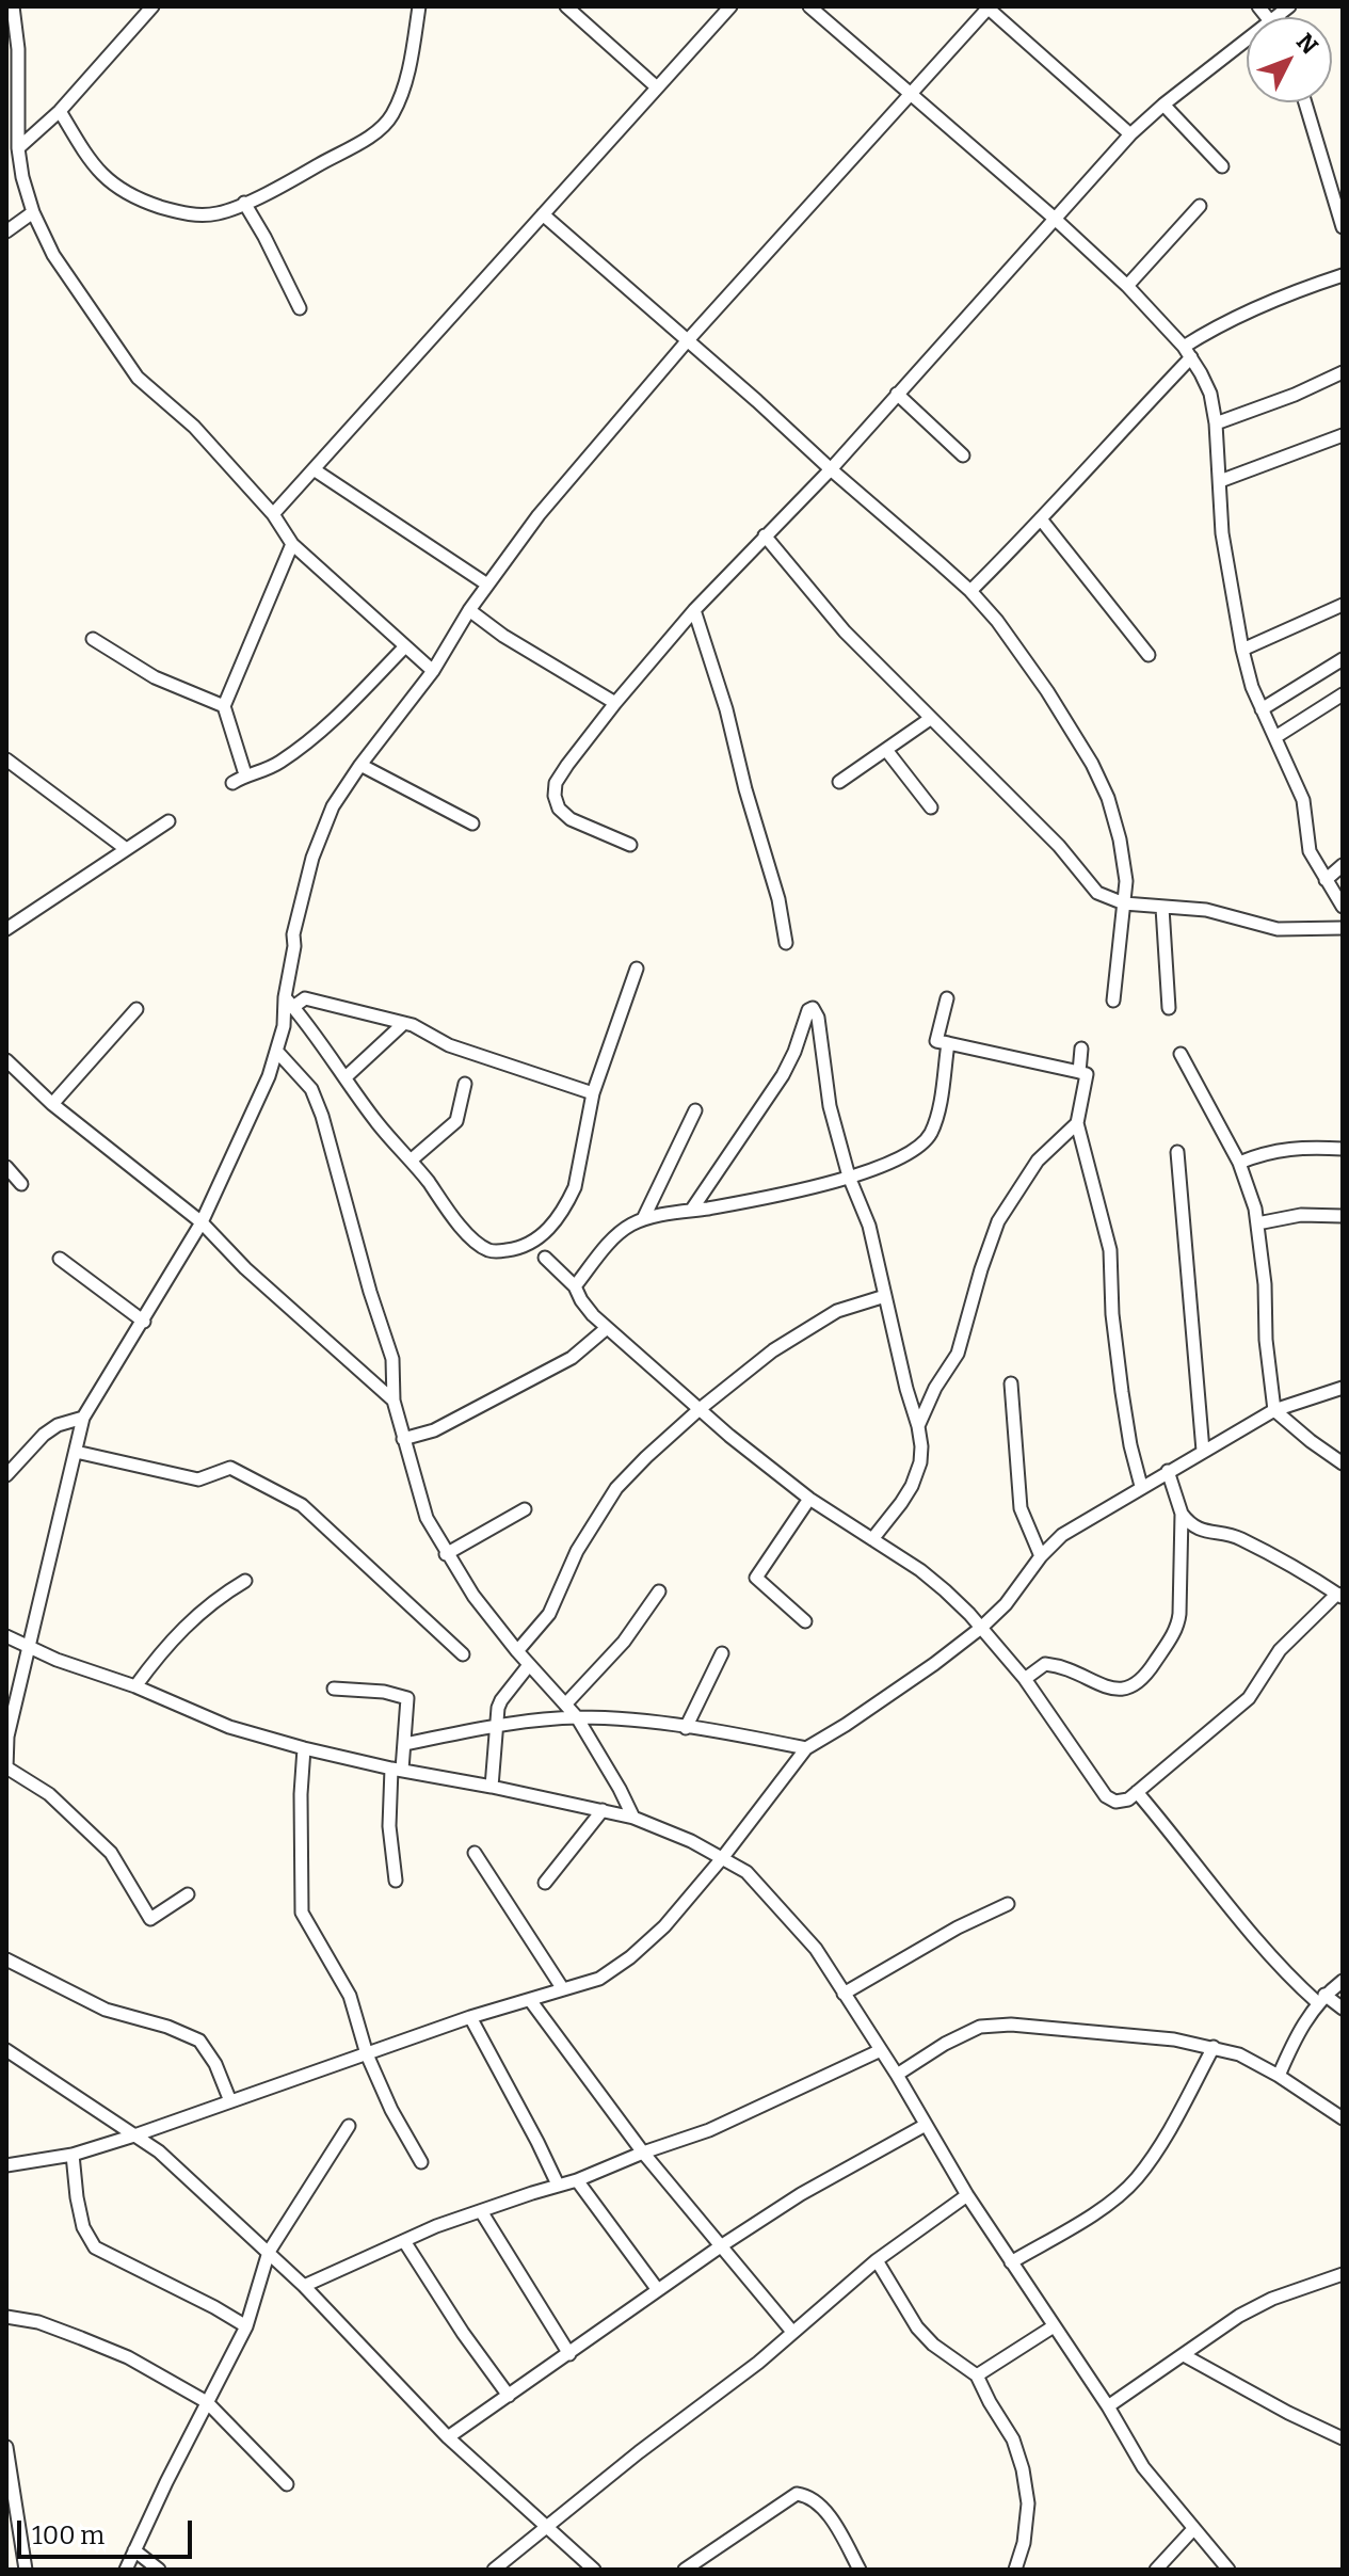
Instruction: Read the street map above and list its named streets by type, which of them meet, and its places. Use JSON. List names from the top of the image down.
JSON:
{
  "scale_bar": "100 m",
  "north": "top right"
}
